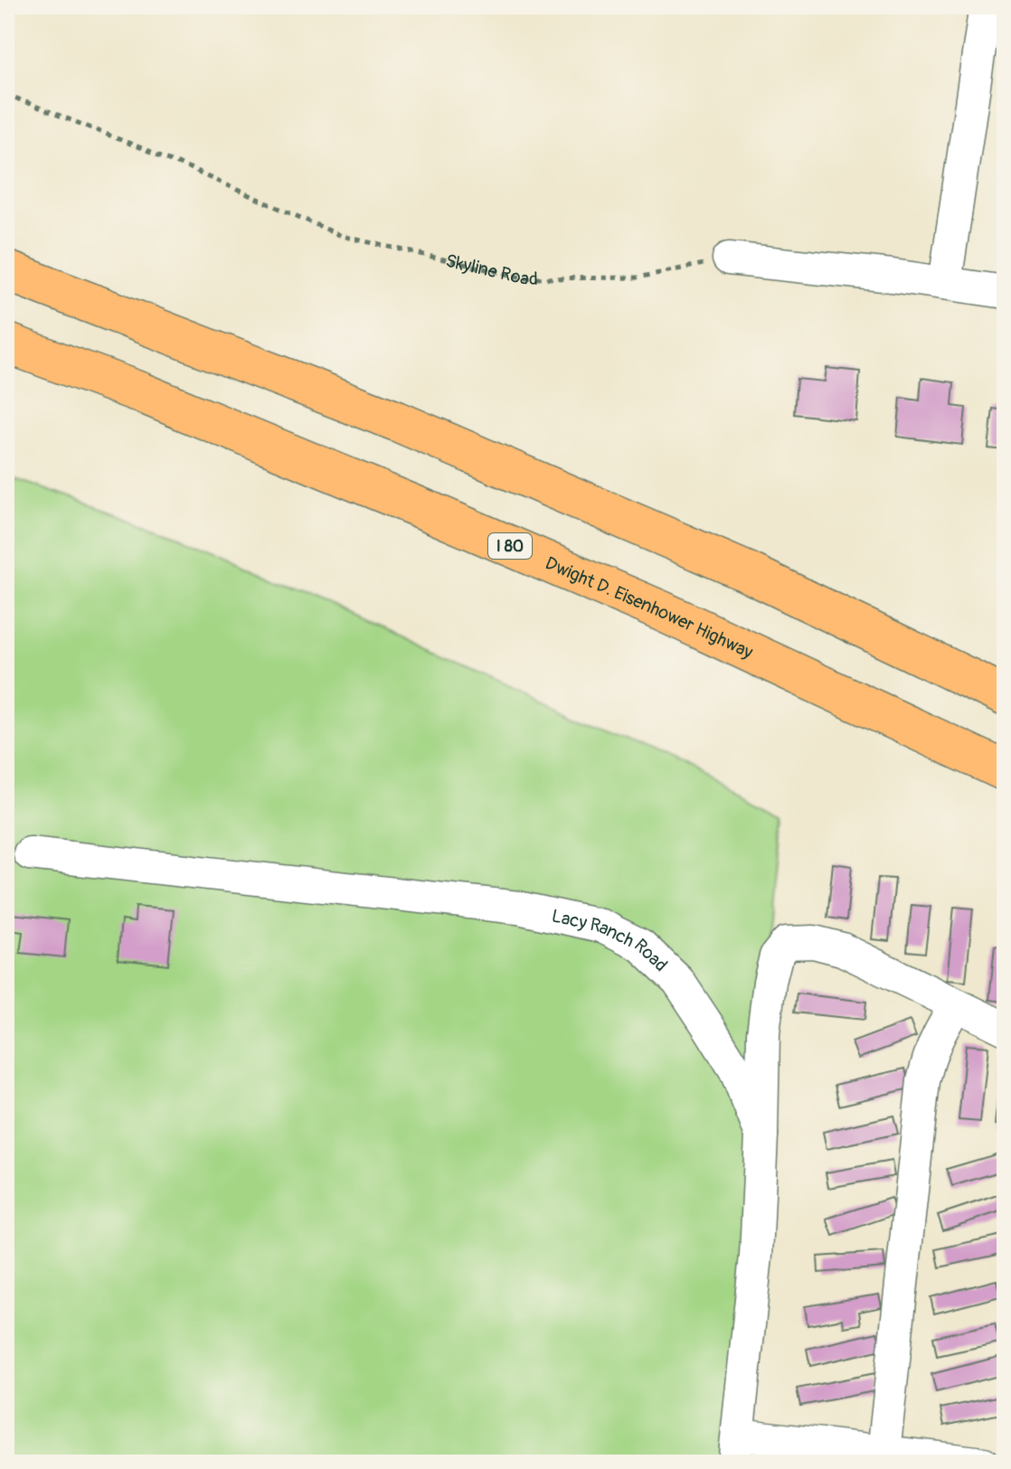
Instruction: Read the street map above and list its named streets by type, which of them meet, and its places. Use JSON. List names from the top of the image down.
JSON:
{
  "streets": {
    "highway": ["I 80", "Dwight D. Eisenhower Highway"],
    "street": ["Lacy Ranch Road"],
    "path": ["Skyline Road"]
  }
}
